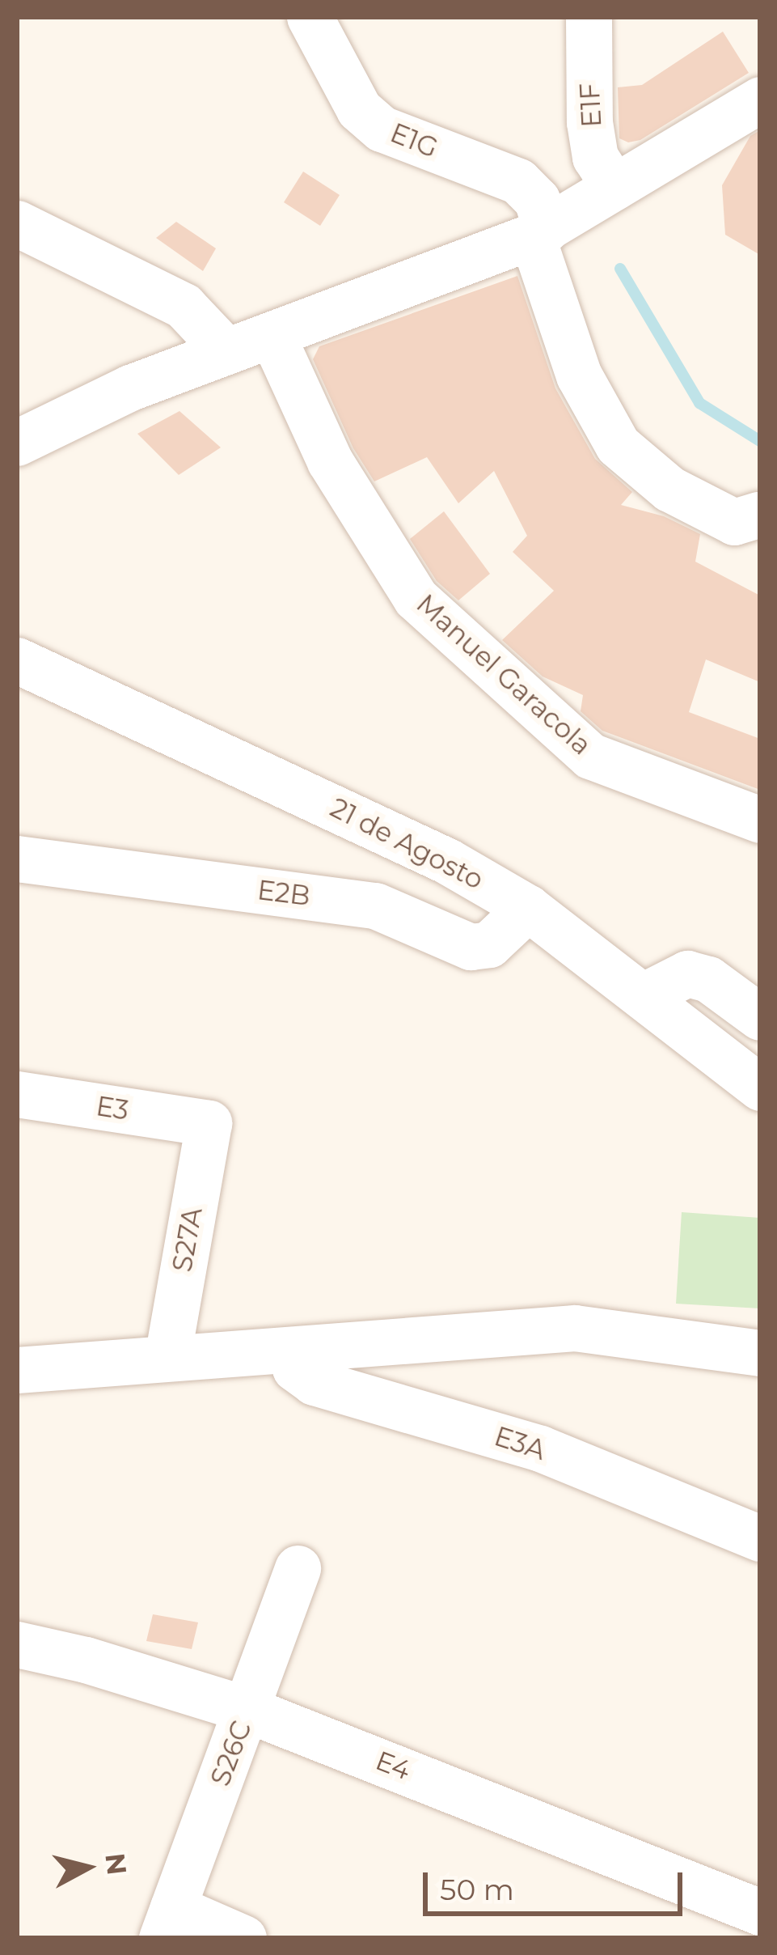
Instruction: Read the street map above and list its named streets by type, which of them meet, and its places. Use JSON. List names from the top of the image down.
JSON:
{
  "streets": {
    "street": [
      "E1F",
      "E1G",
      "Manuel Garacola",
      "21 de Agosto",
      "E2B",
      "E3",
      "S27A",
      "E3A",
      "S26C",
      "E4"
    ]
  },
  "crossings": [
    ["21 de Agosto", "E2B"],
    ["E3", "S27A"],
    ["S26C", "E4"]
  ],
  "scale_bar": "50 m",
  "north": "right"
}
